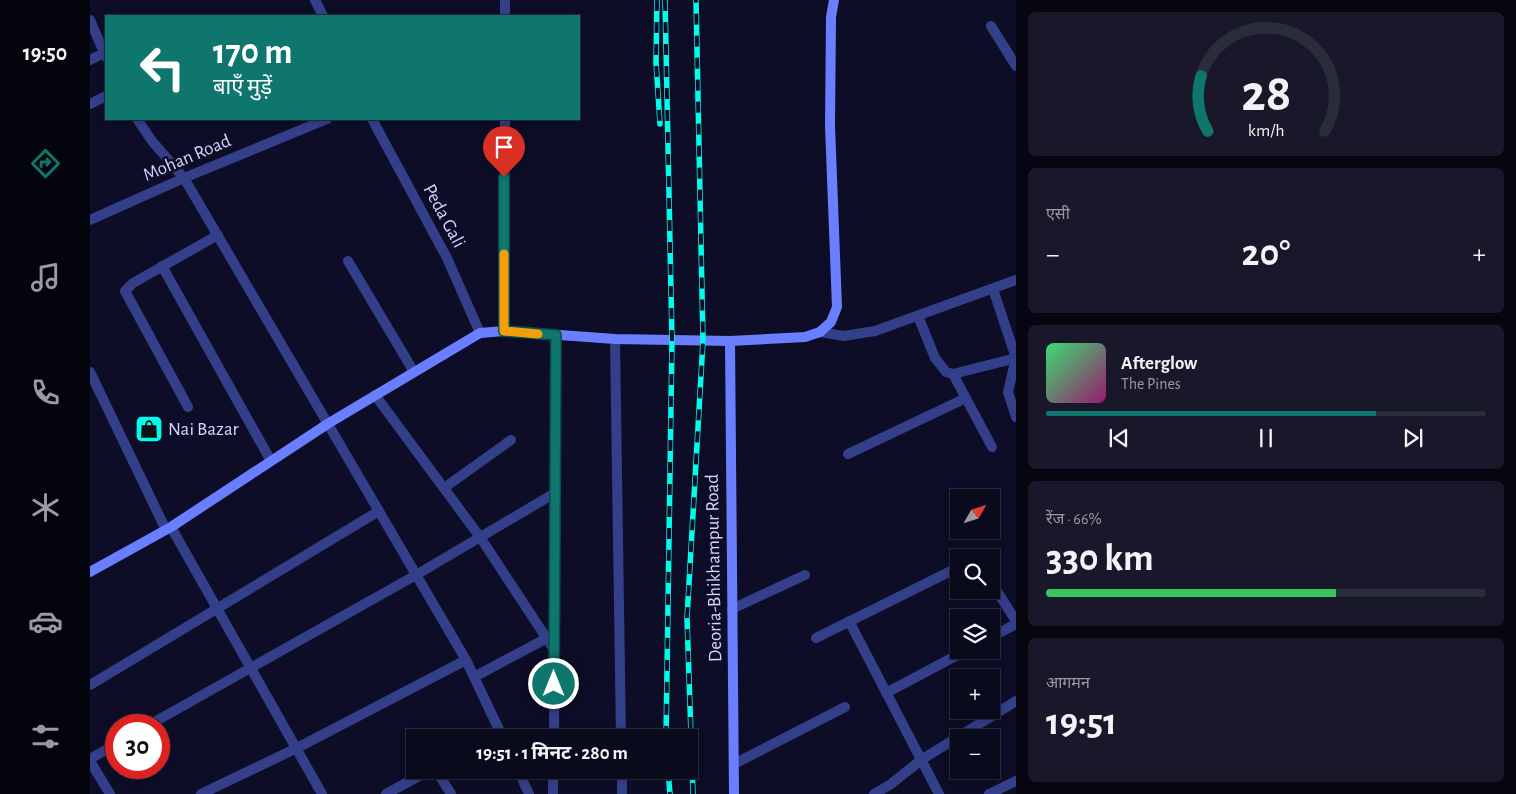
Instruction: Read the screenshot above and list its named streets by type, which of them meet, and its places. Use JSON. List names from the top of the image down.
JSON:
{
  "streets": {
    "main road": ["Deoria-Bhikhampur Road"],
    "street": ["Mohan Road", "Peda Gali"]
  },
  "places": {
    "shop": ["Nai Bazar"]
  },
  "north": "top right",
  "page": {
    "tabs": "19:50",
    "turn": ["170 m", "बाएँ मुड़ें"],
    "tile": [
      "एसी",
      ["रेंज · 66%", "330 km"],
      ["आगमन", "19:51"]
    ],
    "heat": ["−", "20°", "+"],
    "song": ["Afterglow", "The Pines"],
    "map_buttons": ["+", "−"],
    "limit": "30",
    "trip": "19:51 · 1 मिनट · 280 m",
    "gauge": ["28", "km/h"]
  }
}
